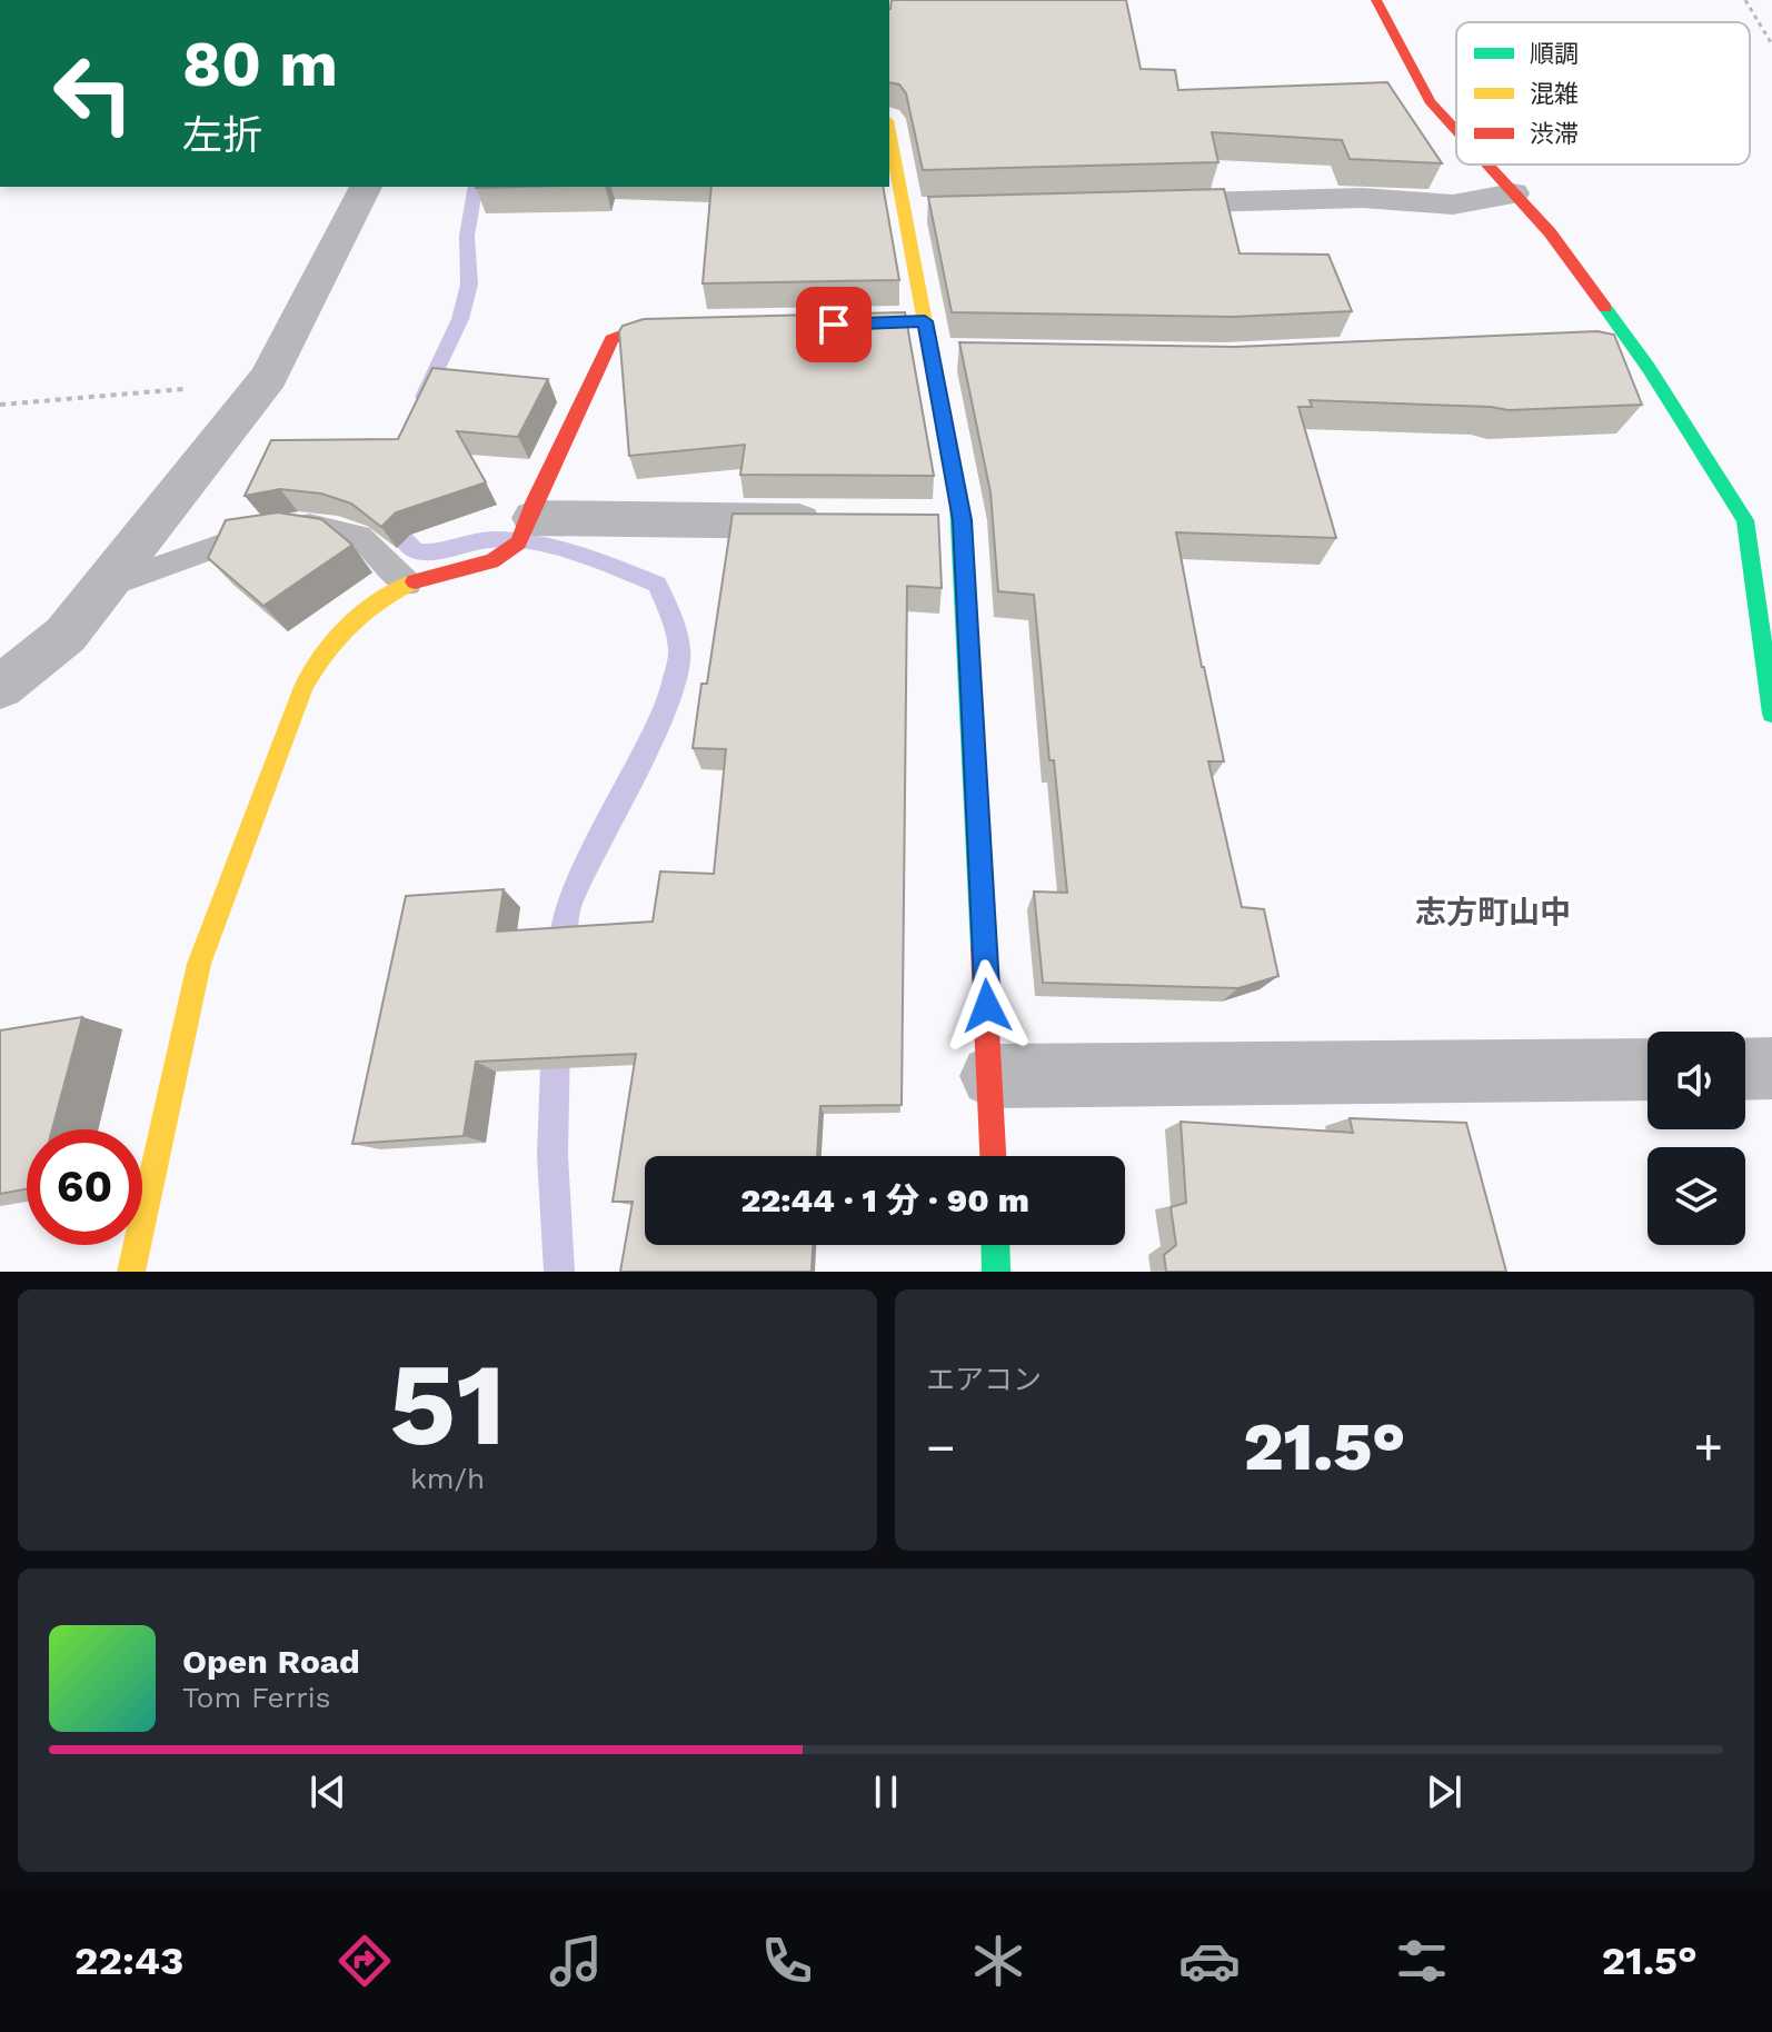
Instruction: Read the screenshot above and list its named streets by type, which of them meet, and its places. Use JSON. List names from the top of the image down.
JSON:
{
  "districts": ["志方町山中"],
  "legend": ["順調", "混雑", "渋滞"],
  "page": {
    "turn": ["80 m", "左折"],
    "limit": "60",
    "trip": "22:44 · 1 分 · 90 m",
    "tile": [
      ["51", "km/h"],
      "エアコン"
    ],
    "heat": ["−", "21.5°", "+"],
    "song": ["Open Road", "Tom Ferris"],
    "tabs": ["22:43", "21.5°"]
  }
}
